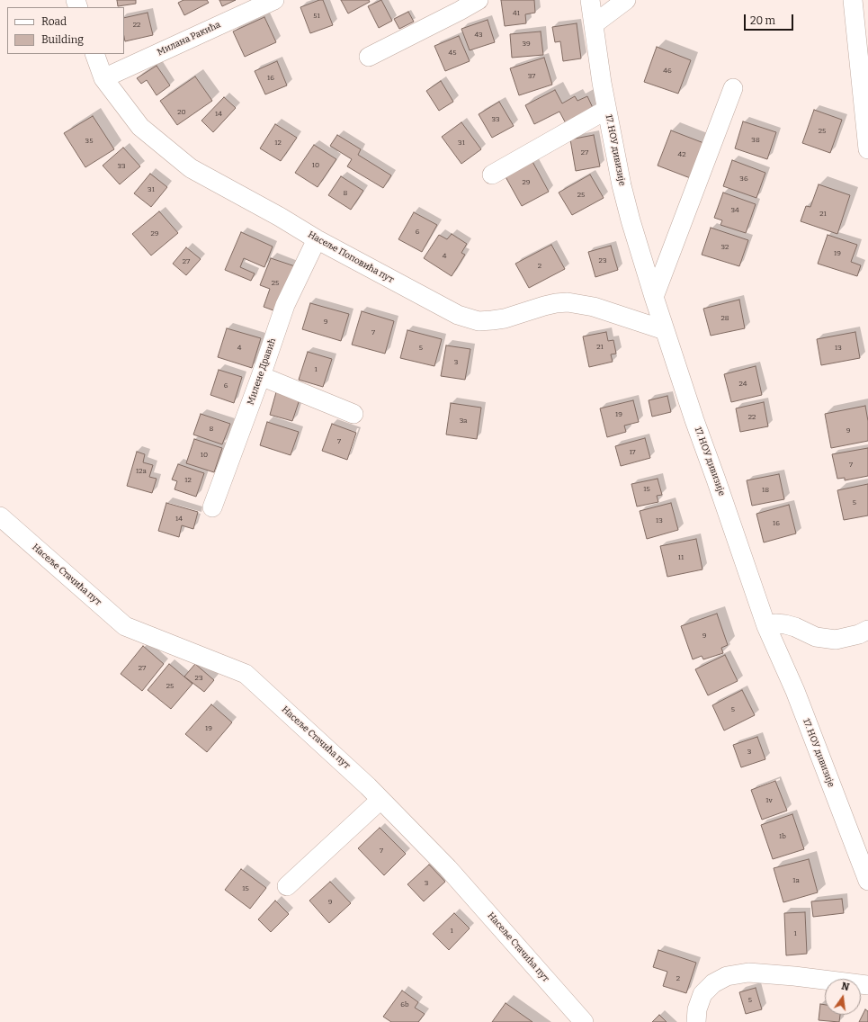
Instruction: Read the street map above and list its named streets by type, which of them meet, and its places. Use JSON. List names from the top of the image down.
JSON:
{
  "streets": {
    "street": [
      "Милана Ракића",
      "17. НОУ дивизије",
      "Насеље Поповића пут",
      "Милене Дравић",
      "Насеље Стачића пут"
    ]
  },
  "crossings": [
    ["Милана Ракића", "Насеље Поповића пут"],
    ["17. НОУ дивизије", "Насеље Поповића пут"],
    ["Насеље Поповића пут", "Милене Дравић"]
  ],
  "house_numbers": [
    "41",
    "51",
    "22",
    "43",
    "39",
    "45",
    "46",
    "37",
    "16",
    "20",
    "14",
    "33",
    "25",
    "38",
    "35",
    "12",
    "31",
    "27",
    "42",
    "10",
    "33",
    "36",
    "29",
    "31",
    "8",
    "25",
    "34",
    "21",
    "6",
    "29",
    "32",
    "19",
    "4",
    "23",
    "27",
    "2",
    "25",
    "28",
    "9",
    "7",
    "21",
    "4",
    "5",
    "13",
    "3",
    "1",
    "24",
    "6",
    "19",
    "22",
    "3a",
    "8",
    "9",
    "7",
    "17",
    "10",
    "7",
    "12a",
    "12",
    "15",
    "18",
    "5",
    "14",
    "13",
    "16",
    "11",
    "9",
    "27",
    "23",
    "25",
    "5",
    "19",
    "3",
    "1v",
    "1b",
    "7",
    "1a",
    "3",
    "15",
    "9",
    "1",
    "1",
    "2",
    "5",
    "6b"
  ],
  "legend": ["Road", "Building"],
  "scale_bar": "20 m",
  "north": "top"
}
